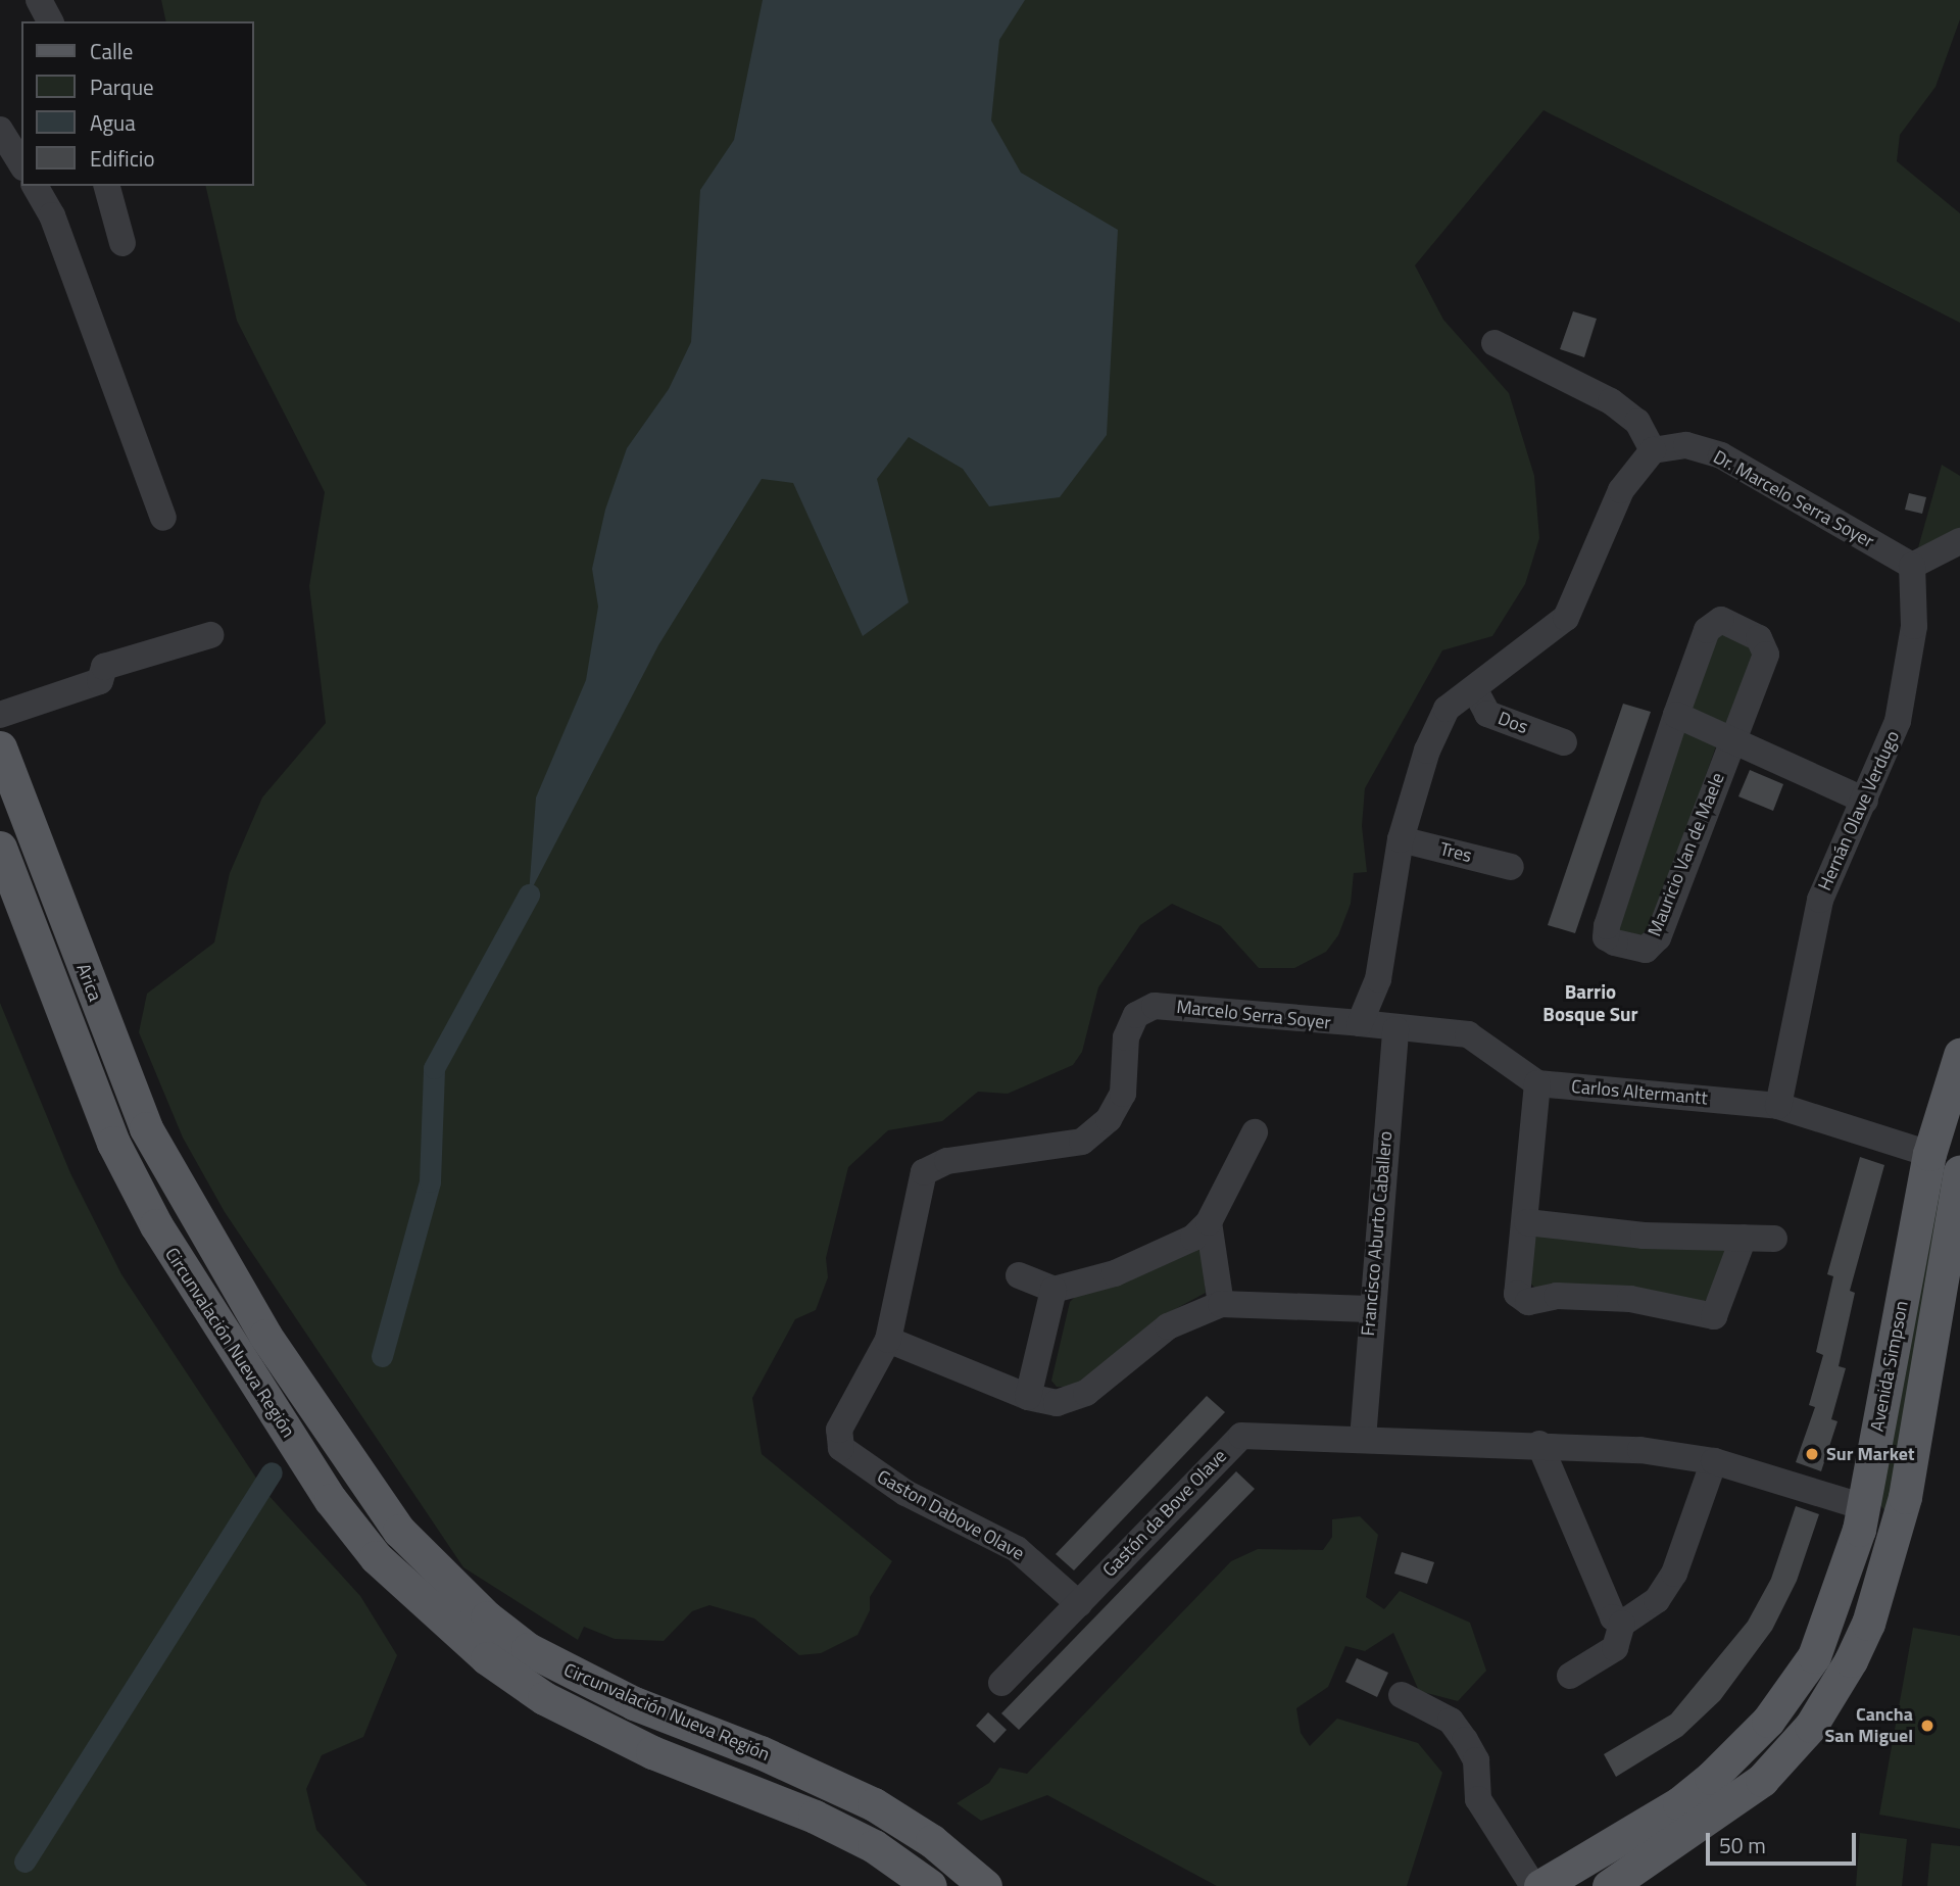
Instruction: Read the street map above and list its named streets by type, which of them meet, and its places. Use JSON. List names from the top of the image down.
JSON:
{
  "streets": {
    "main road": ["Arica", "Circunvalación Nueva Región", "Avenida Simpson"],
    "street": [
      "Dr. Marcelo Serra Soyer",
      "Dos",
      "Hernán Olave Verdugo",
      "Tres",
      "Mauricio Van de Maele",
      "Marcelo Serra Soyer",
      "Carlos Altermantt",
      "Francisco Aburto Caballero",
      "Gastón da Bove Olave",
      "Gaston Dabove Olave"
    ]
  },
  "crossings": [
    ["Dr. Marcelo Serra Soyer", "Hernán Olave Verdugo"],
    ["Hernán Olave Verdugo", "Carlos Altermantt"],
    ["Arica", "Circunvalación Nueva Región"],
    ["Marcelo Serra Soyer", "Carlos Altermantt"],
    ["Marcelo Serra Soyer", "Gaston Dabove Olave"],
    ["Carlos Altermantt", "Francisco Aburto Caballero"],
    ["Carlos Altermantt", "Avenida Simpson"],
    ["Francisco Aburto Caballero", "Gastón da Bove Olave"],
    ["Avenida Simpson", "Gastón da Bove Olave"],
    ["Gastón da Bove Olave", "Gaston Dabove Olave"]
  ],
  "districts": ["Barrio Bosque Sur"],
  "places": ["Sur Market", "Cancha San Miguel"],
  "legend": [
    "Calle",
    "Parque",
    "Agua",
    "Edificio"
  ],
  "scale_bar": "50 m"
}
